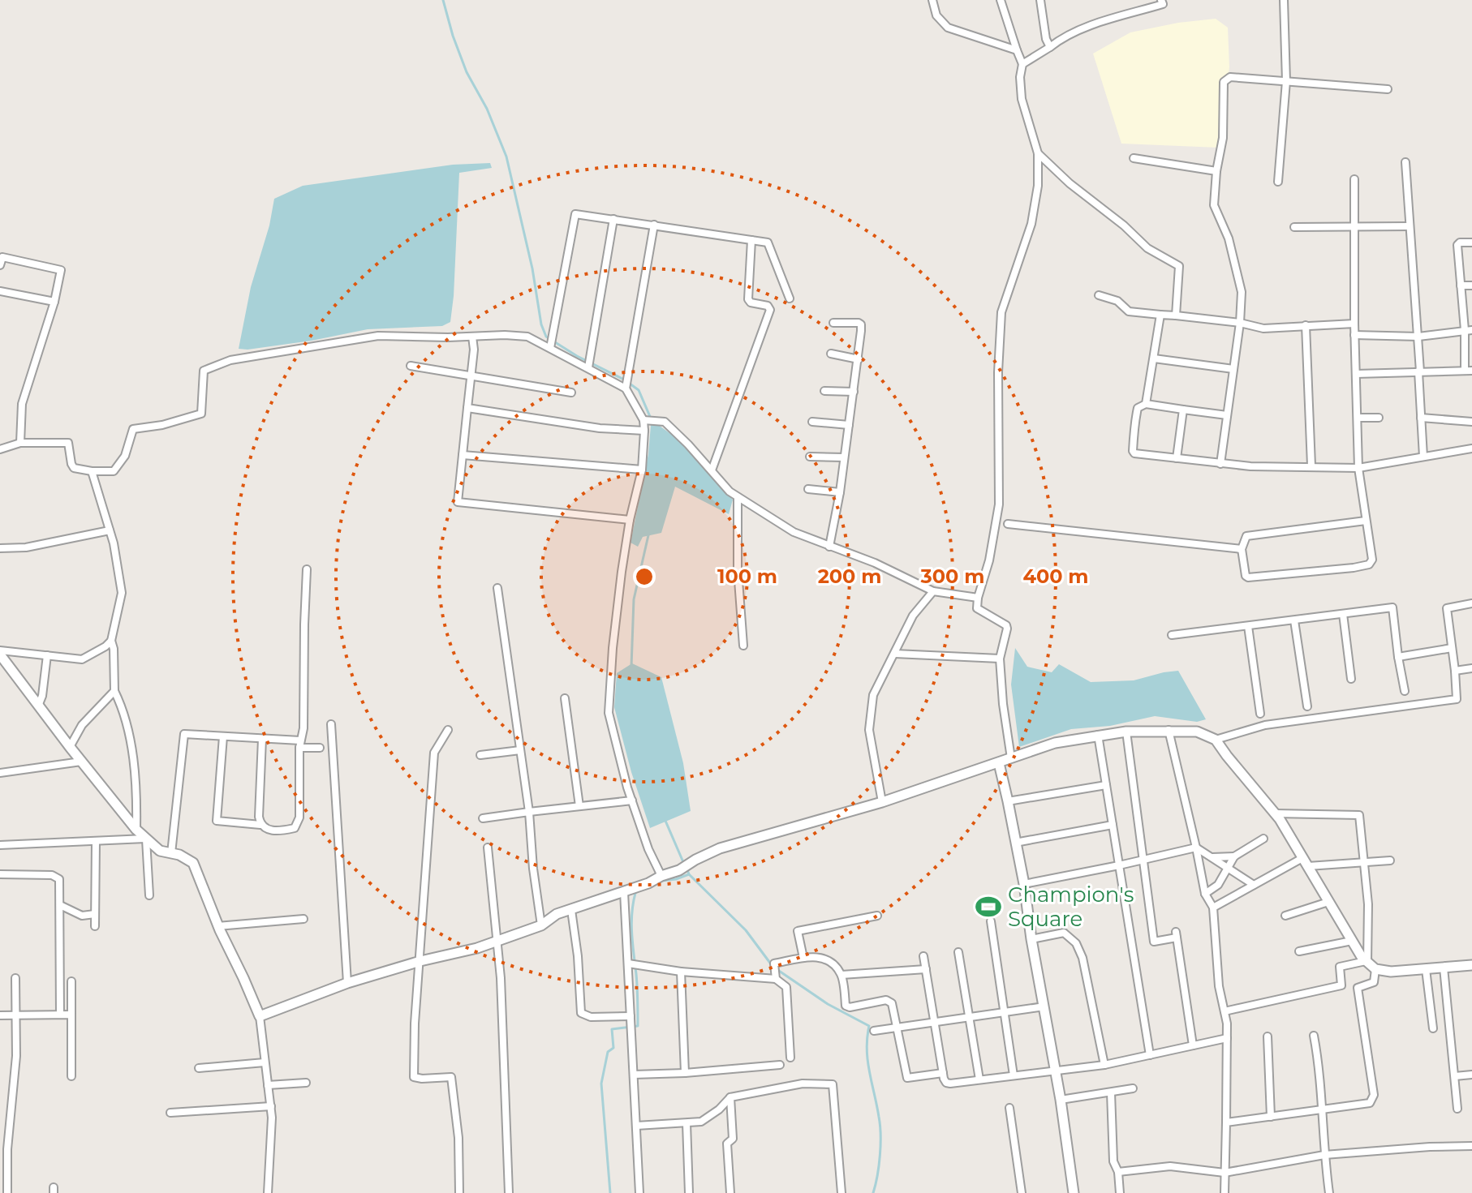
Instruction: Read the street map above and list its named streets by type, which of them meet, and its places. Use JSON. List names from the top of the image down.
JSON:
{
  "places": {
    "sports": ["Champion's Square"]
  },
  "rings": [
    "100 m",
    "200 m",
    "300 m",
    "400 m"
  ]
}
